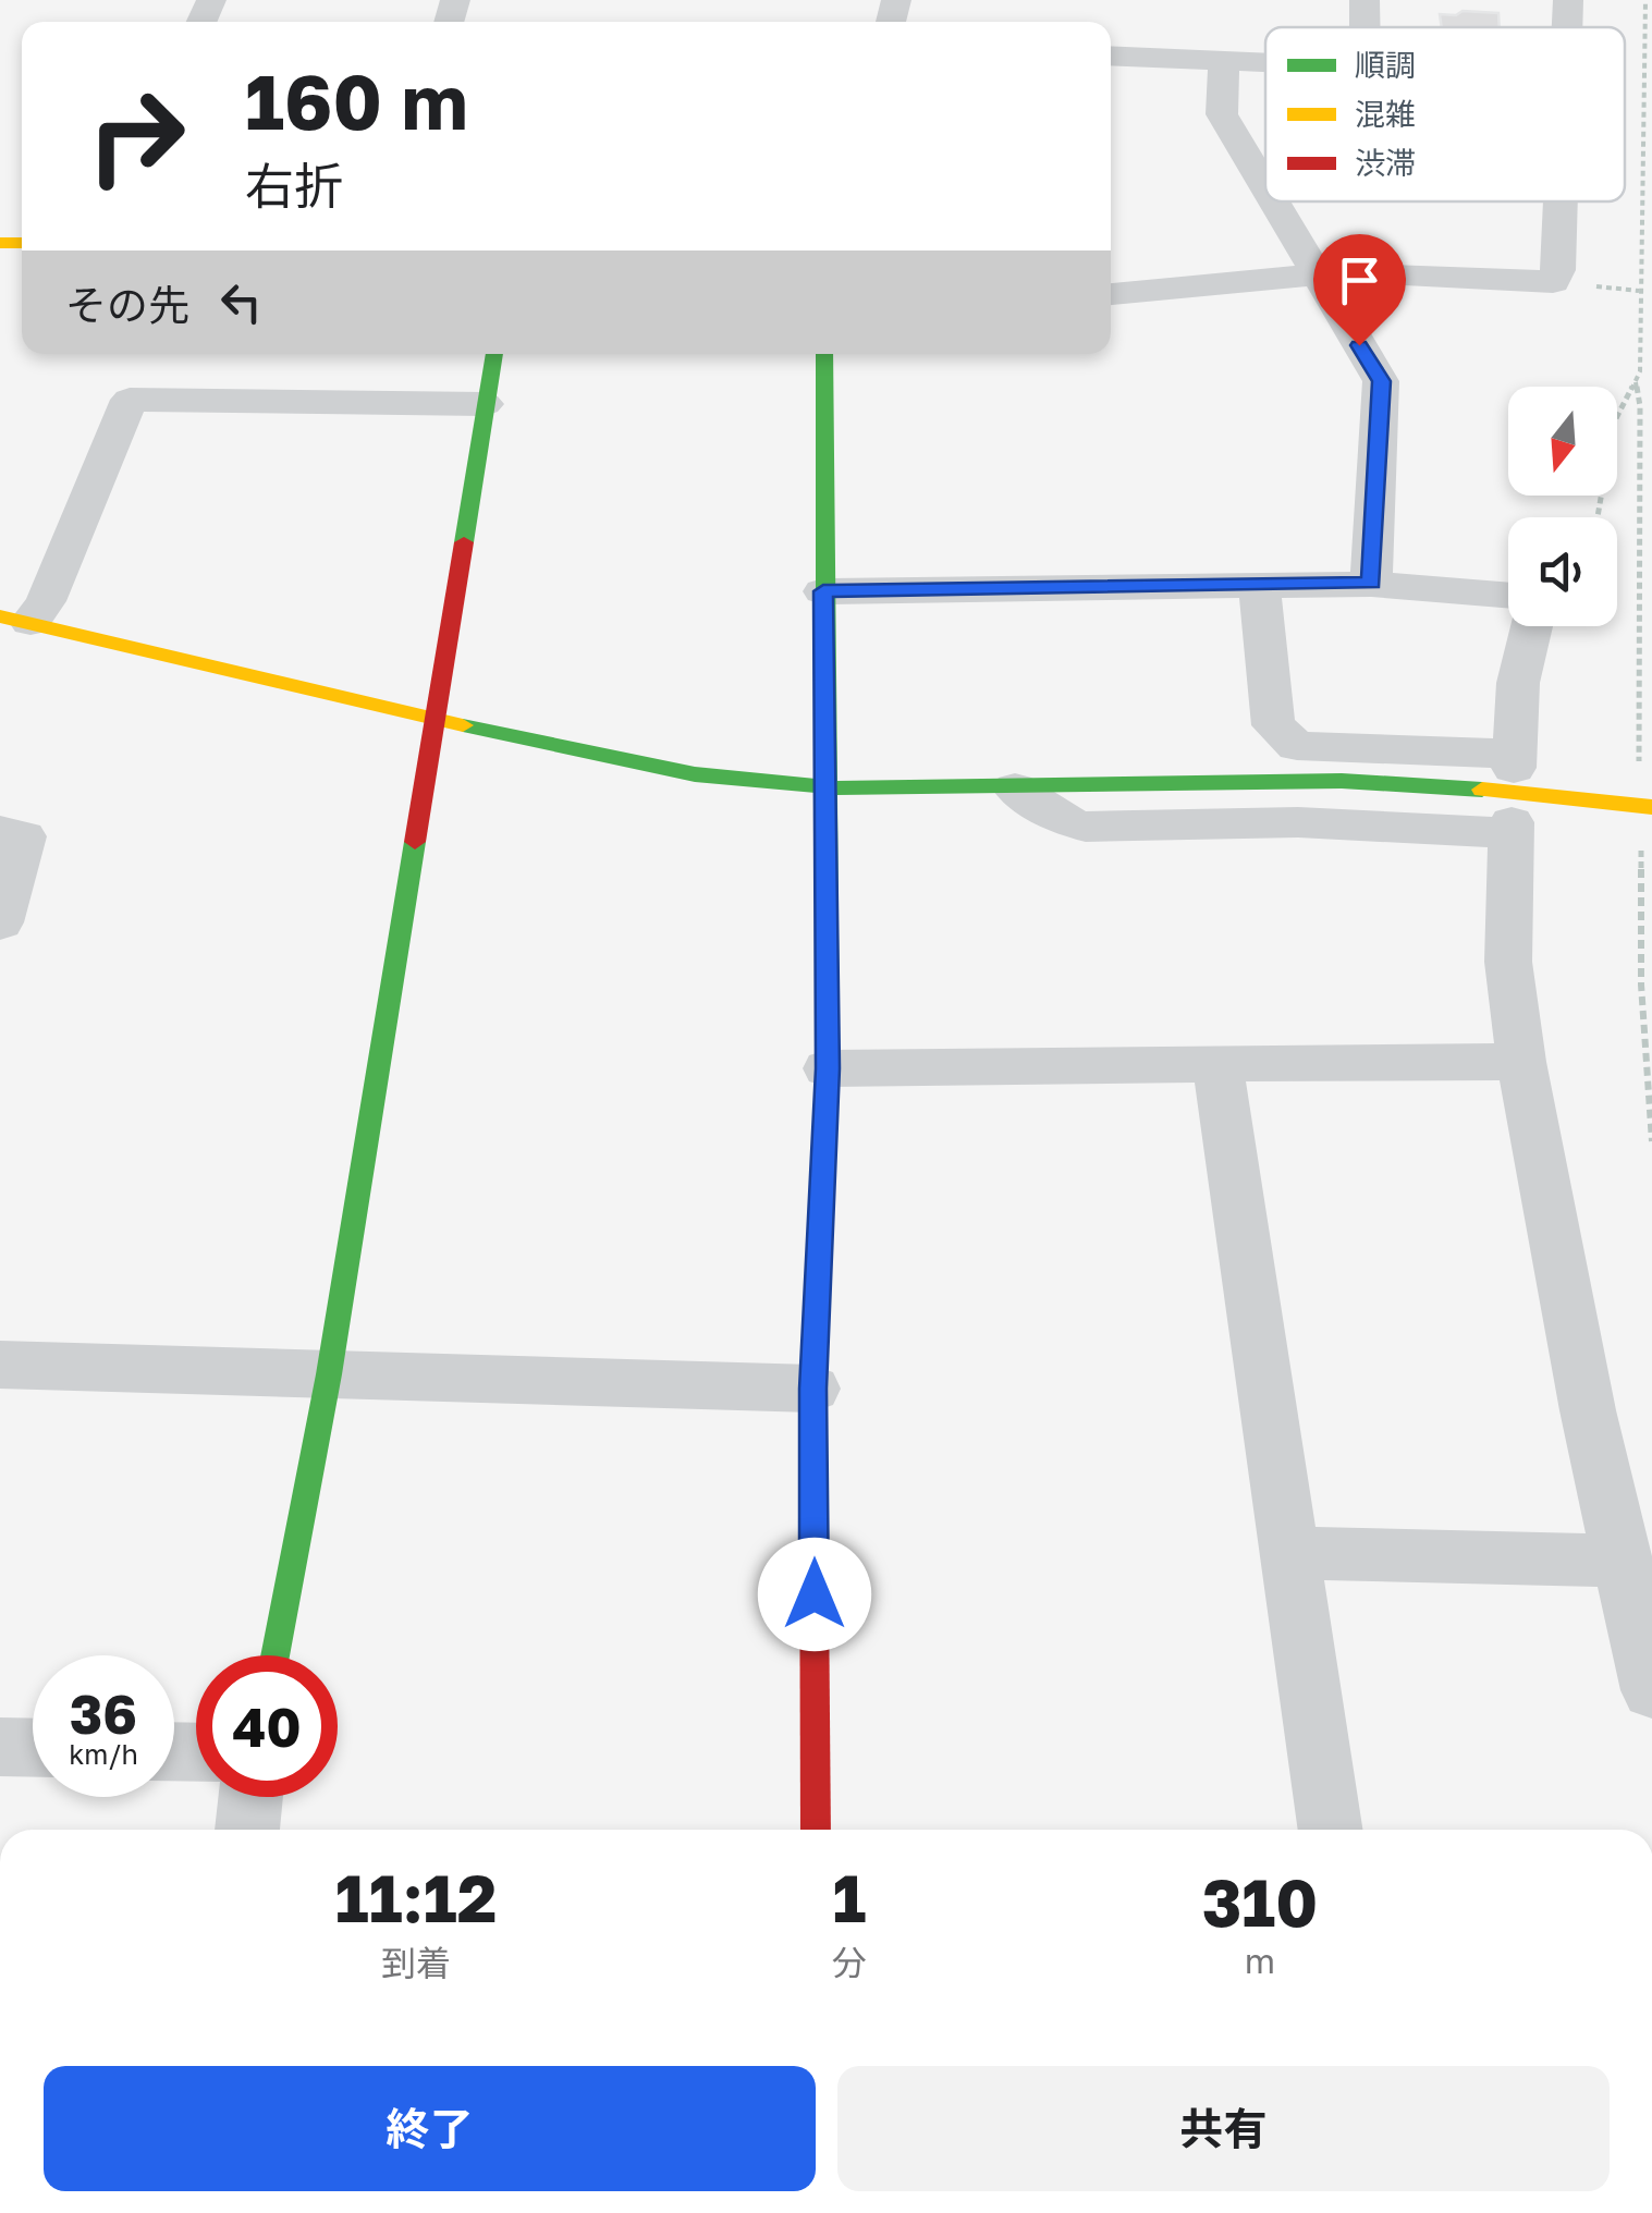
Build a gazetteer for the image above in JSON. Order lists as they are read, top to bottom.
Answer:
{
  "legend": ["順調", "混雑", "渋滞"],
  "north": "bottom",
  "page": {
    "turn": ["160 m", "右折"],
    "then": "その先",
    "speed": "36 km/h",
    "limit": "40",
    "eta": [
      "11:12",
      "到着",
      "1",
      "分",
      "310",
      "m"
    ],
    "buttons": ["終了", "共有"]
  }
}
